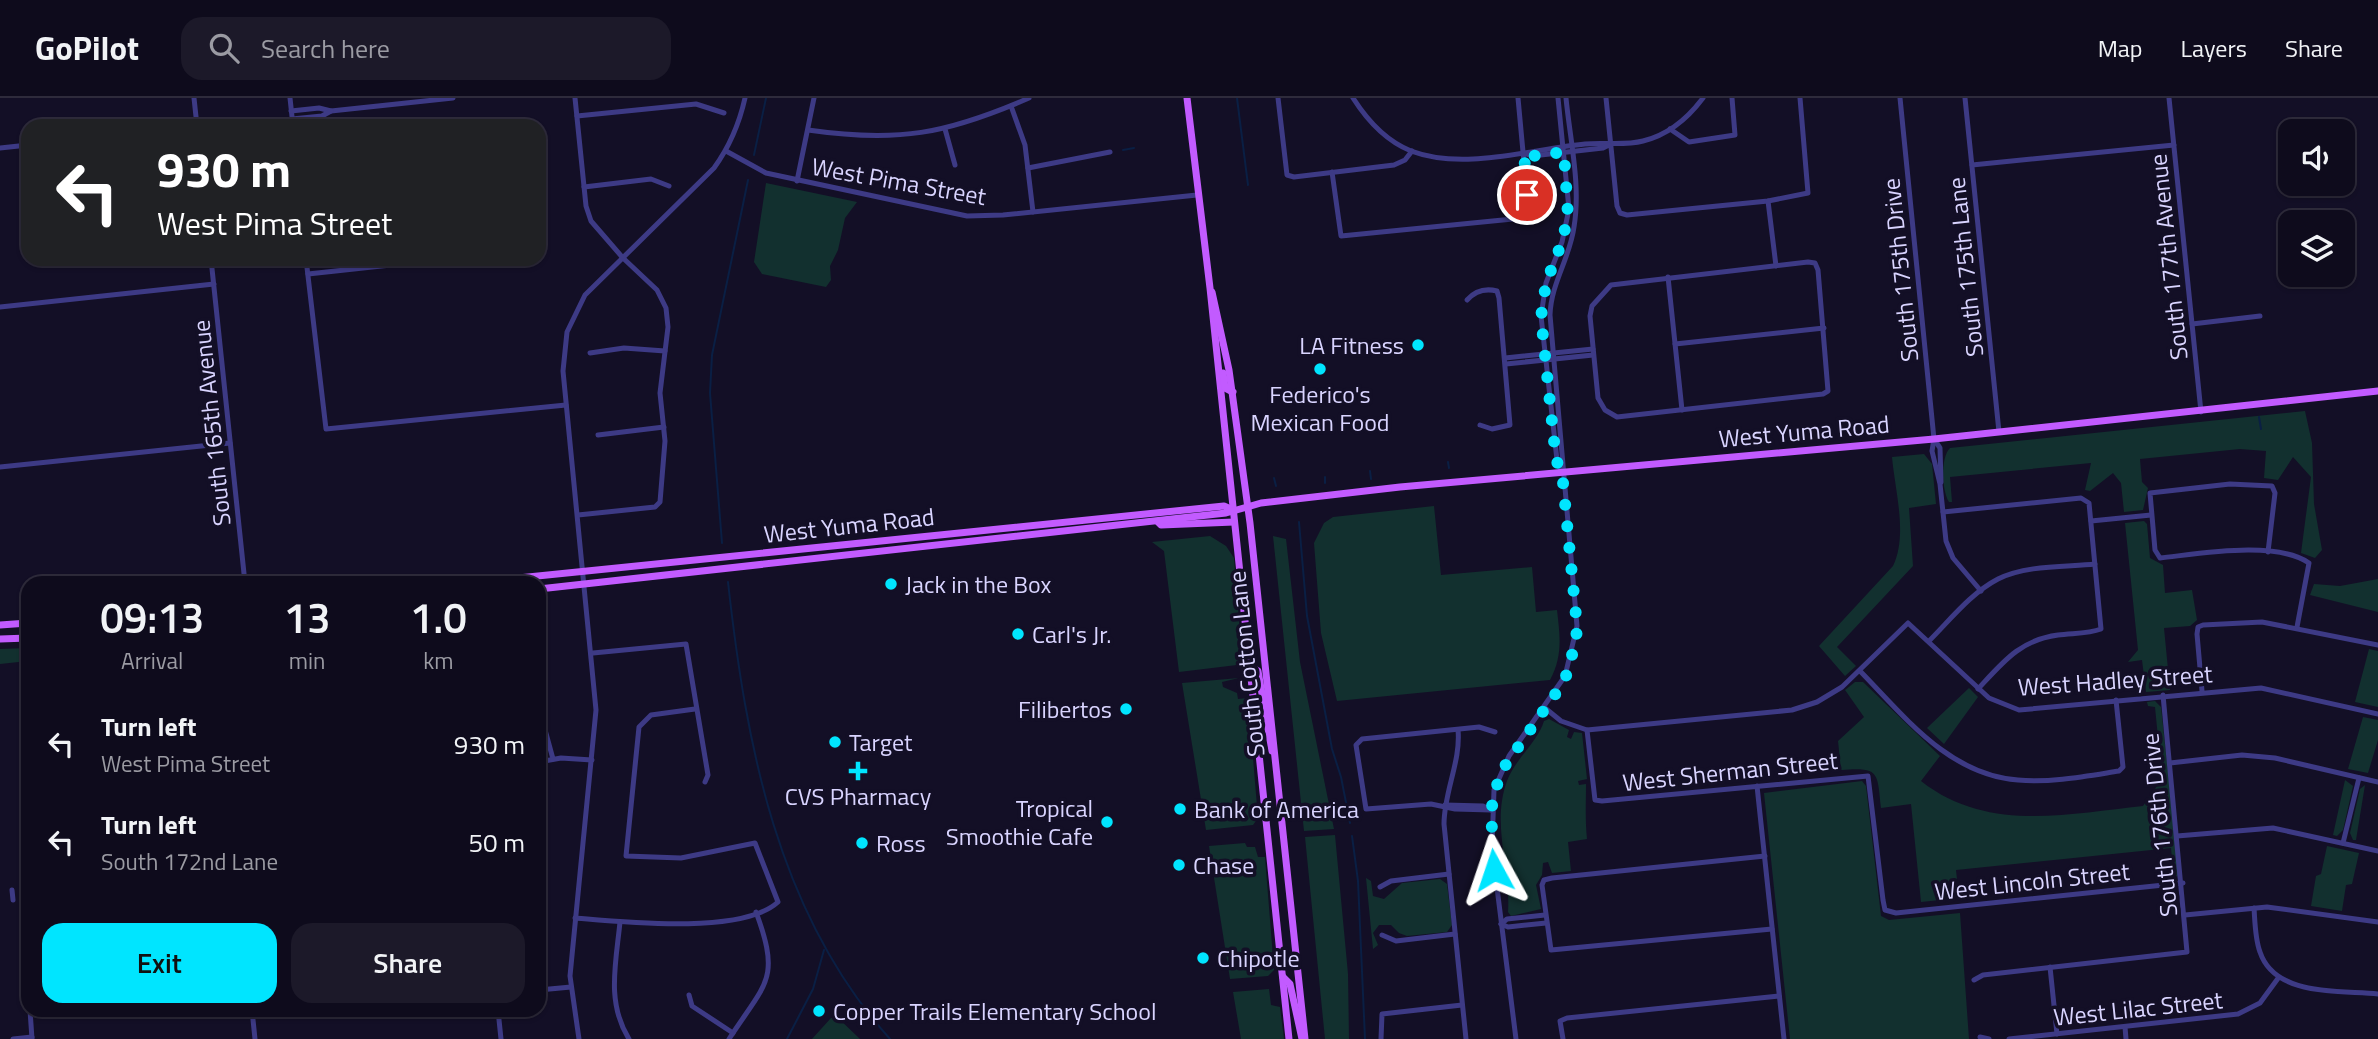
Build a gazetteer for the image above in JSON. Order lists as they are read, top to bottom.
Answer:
{
  "streets": {
    "main road": ["West Yuma Road", "South Cotton Lane"],
    "street": [
      "West Pima Street",
      "South 177th Avenue",
      "South 175th Lane",
      "South 175th Drive",
      "South 165th Avenue",
      "West Hadley Street",
      "West Sherman Street",
      "South 176th Drive",
      "West Lincoln Street",
      "West Lilac Street"
    ]
  },
  "crossings": [
    ["West Pima Street", "South Cotton Lane"],
    ["South 177th Avenue", "West Yuma Road"],
    ["South 175th Lane", "West Yuma Road"],
    ["South 175th Drive", "West Yuma Road"],
    ["West Yuma Road", "South Cotton Lane"],
    ["West Hadley Street", "West Sherman Street"],
    ["West Hadley Street", "South 176th Drive"],
    ["West Sherman Street", "West Lincoln Street"],
    ["South 176th Drive", "West Lincoln Street"]
  ],
  "places": {
    "other": [
      "LA Fitness",
      "Federico's Mexican Food",
      "Jack in the Box",
      "Carl's Jr.",
      "Filibertos",
      "Target",
      "Bank of America",
      "Tropical Smoothie Cafe",
      "Ross",
      "Chase",
      "Chipotle",
      "Copper Trails Elementary School"
    ],
    "health": ["CVS Pharmacy"]
  },
  "page": {
    "header": "GoPilot",
    "search": "Search here",
    "nav": ["Map", "Layers", "Share"],
    "turn": ["930 m", "West Pima Street"],
    "eta": [
      "09:13",
      "Arrival",
      "13",
      "min",
      "1.0",
      "km"
    ],
    "list": [
      {
        "name": "Turn left",
        "note": "West Pima Street",
        "value": "930 m"
      },
      {
        "name": "Turn left",
        "note": "South 172nd Lane",
        "value": "50 m"
      }
    ],
    "buttons": ["Exit", "Share"]
  }
}
